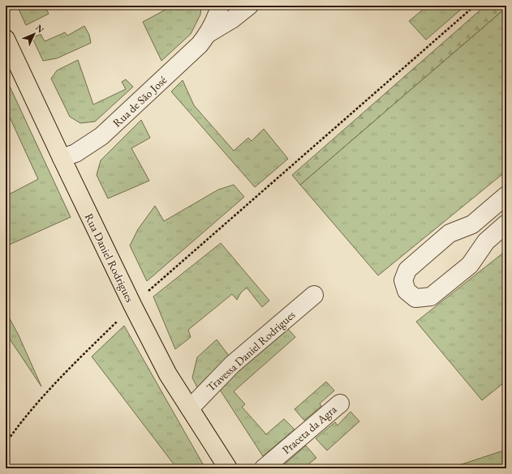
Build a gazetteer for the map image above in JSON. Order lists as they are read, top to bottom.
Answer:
{
  "streets": {
    "main road": ["Rua Daniel Rodrigues"],
    "street": ["Rua de São José", "Travessa Daniel Rodrigues", "Praceta da Agra"]
  },
  "crossings": [
    ["Rua de São José", "Rua Daniel Rodrigues"],
    ["Rua Daniel Rodrigues", "Travessa Daniel Rodrigues"]
  ],
  "north": "top right"
}
